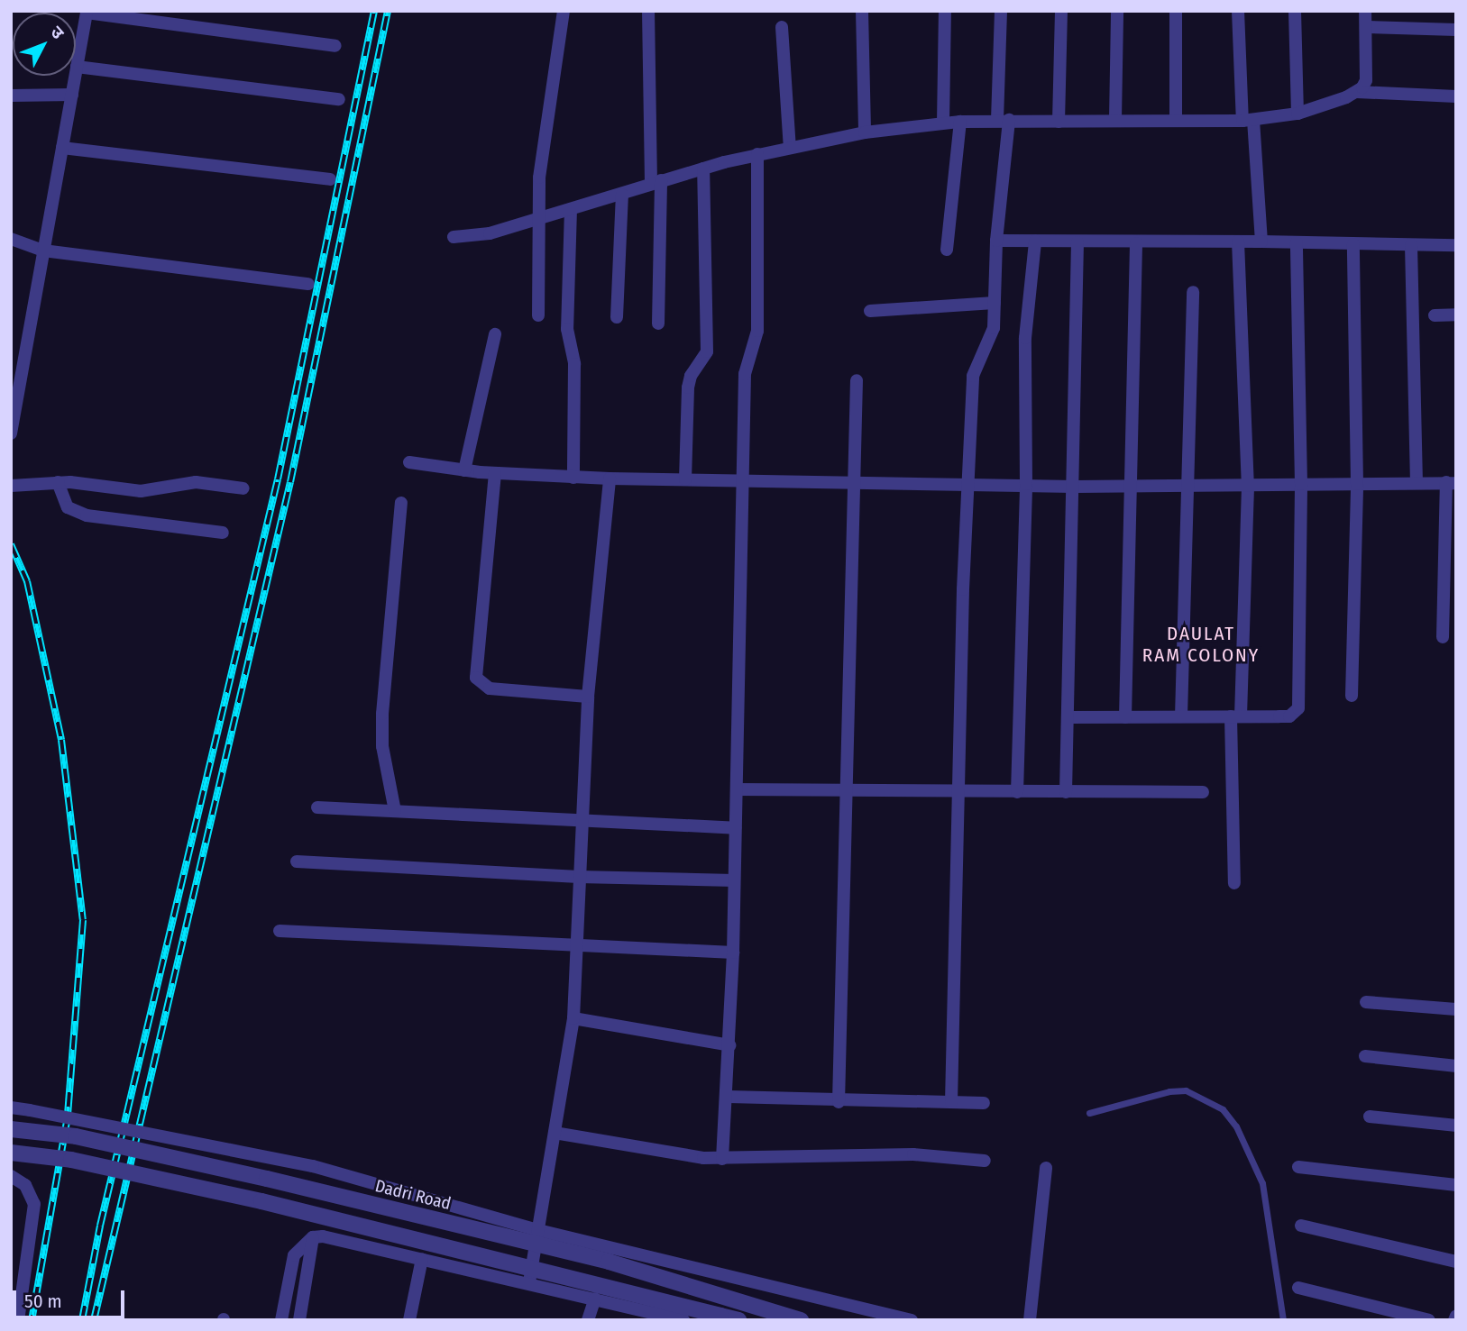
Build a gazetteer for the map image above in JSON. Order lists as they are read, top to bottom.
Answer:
{
  "streets": {
    "street": ["Dadri Road"]
  },
  "districts": ["DAULAT RAM COLONY"],
  "scale_bar": "50 m",
  "north": "top right"
}
